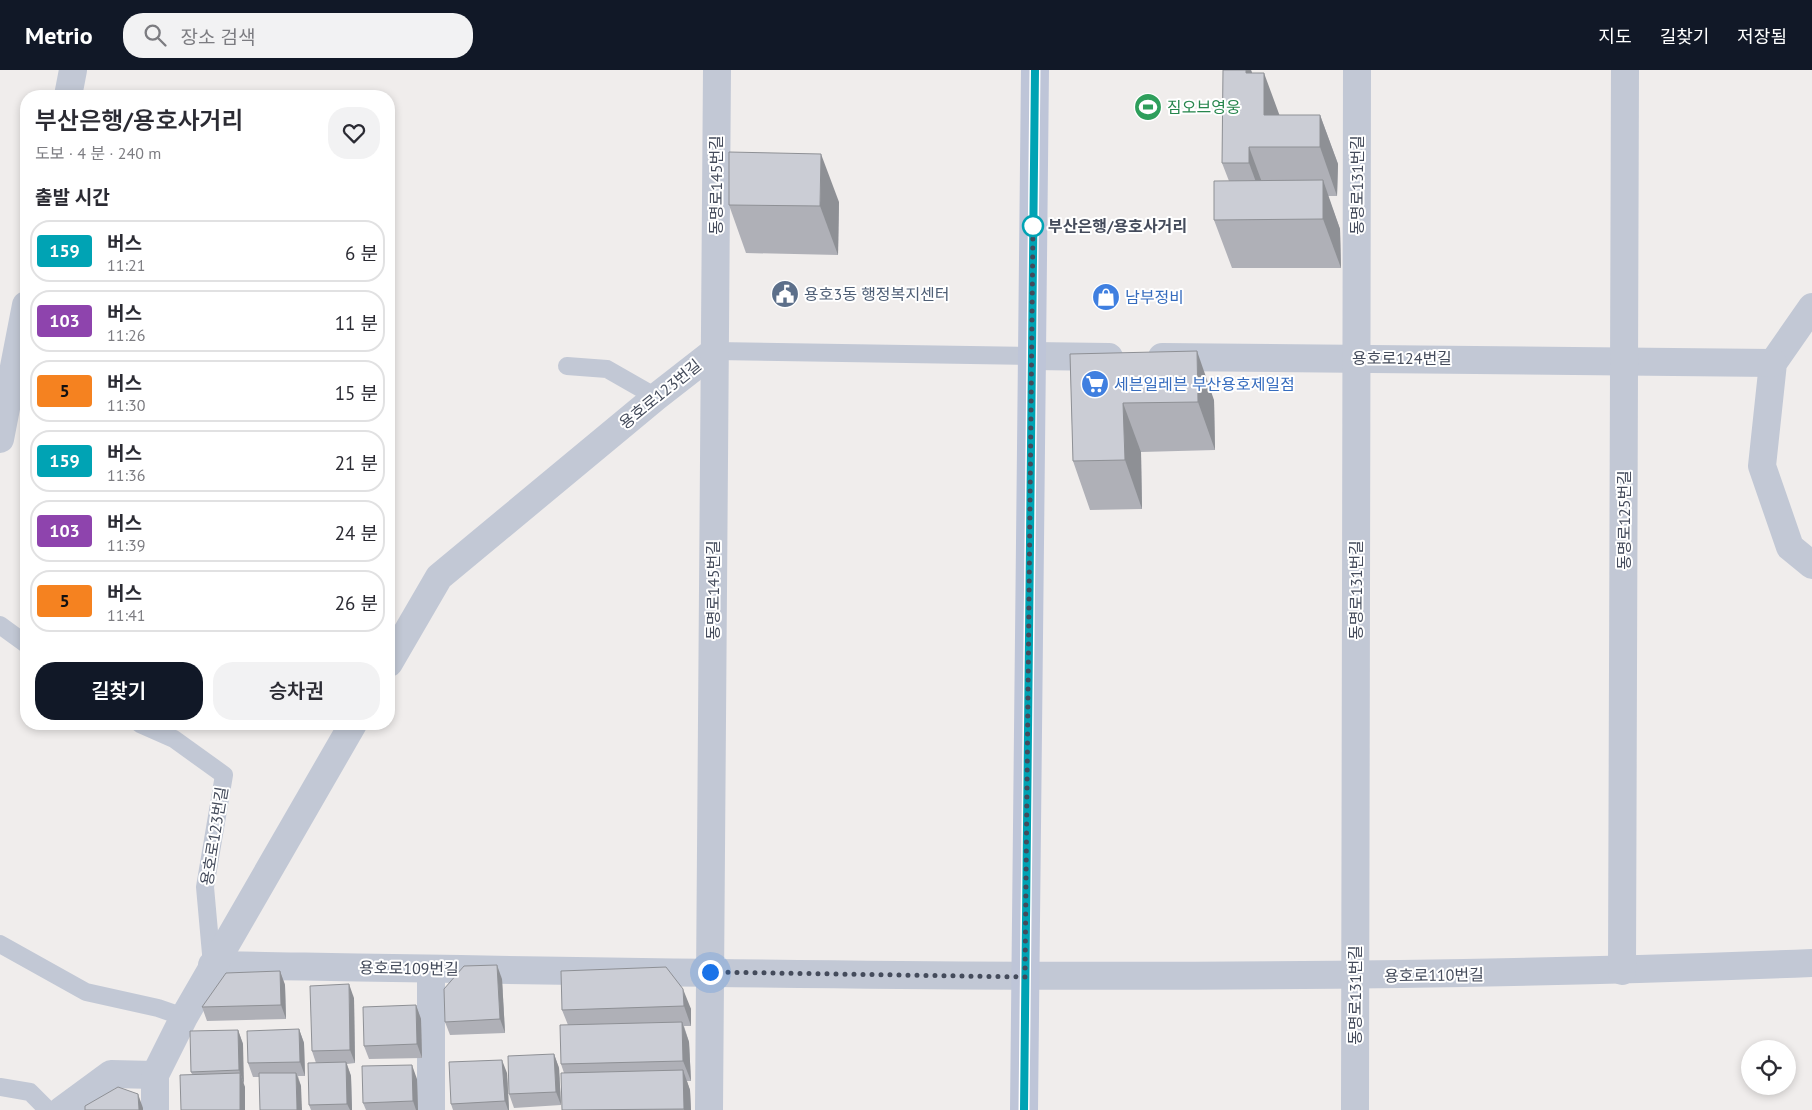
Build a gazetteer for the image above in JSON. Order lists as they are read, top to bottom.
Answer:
{
  "streets": {
    "street": [
      "동명로145번길",
      "동명로131번길",
      "용호로124번길",
      "용호로123번길",
      "동명로125번길",
      "용호로109번길",
      "용호로110번길"
    ]
  },
  "crossings": [
    ["동명로145번길", "용호로123번길"],
    ["동명로145번길", "용호로109번길"],
    ["동명로131번길", "용호로124번길"],
    ["동명로131번길", "용호로110번길"],
    ["용호로124번길", "용호로123번길"],
    ["용호로124번길", "동명로125번길"],
    ["용호로123번길", "용호로109번길"],
    ["동명로125번길", "용호로110번길"],
    ["용호로109번길", "용호로110번길"]
  ],
  "places": {
    "sports": ["짐오브영웅"],
    "other": ["부산은행/용호사거리"],
    "public building": ["용호3동 행정복지센터"],
    "shop": ["남부정비"],
    "supermarket": ["세븐일레븐 부산용호제일점"]
  },
  "lines": ["bus line 159"],
  "page": {
    "header": "Metrio",
    "search": "장소 검색",
    "nav": ["지도", "길찾기", "저장됨"],
    "heading": [
      ["부산은행/용호사거리", "도보 · 4 분 · 240 m"],
      "출발 시간"
    ],
    "list": [
      {
        "mark": "159",
        "name": "버스",
        "note": "11:21",
        "value": "6 분"
      },
      {
        "mark": "103",
        "name": "버스",
        "note": "11:26",
        "value": "11 분"
      },
      {
        "mark": "5",
        "name": "버스",
        "note": "11:30",
        "value": "15 분"
      },
      {
        "mark": "159",
        "name": "버스",
        "note": "11:36",
        "value": "21 분"
      },
      {
        "mark": "103",
        "name": "버스",
        "note": "11:39",
        "value": "24 분"
      },
      {
        "mark": "5",
        "name": "버스",
        "note": "11:41",
        "value": "26 분"
      }
    ],
    "buttons": ["길찾기", "승차권"]
  }
}
